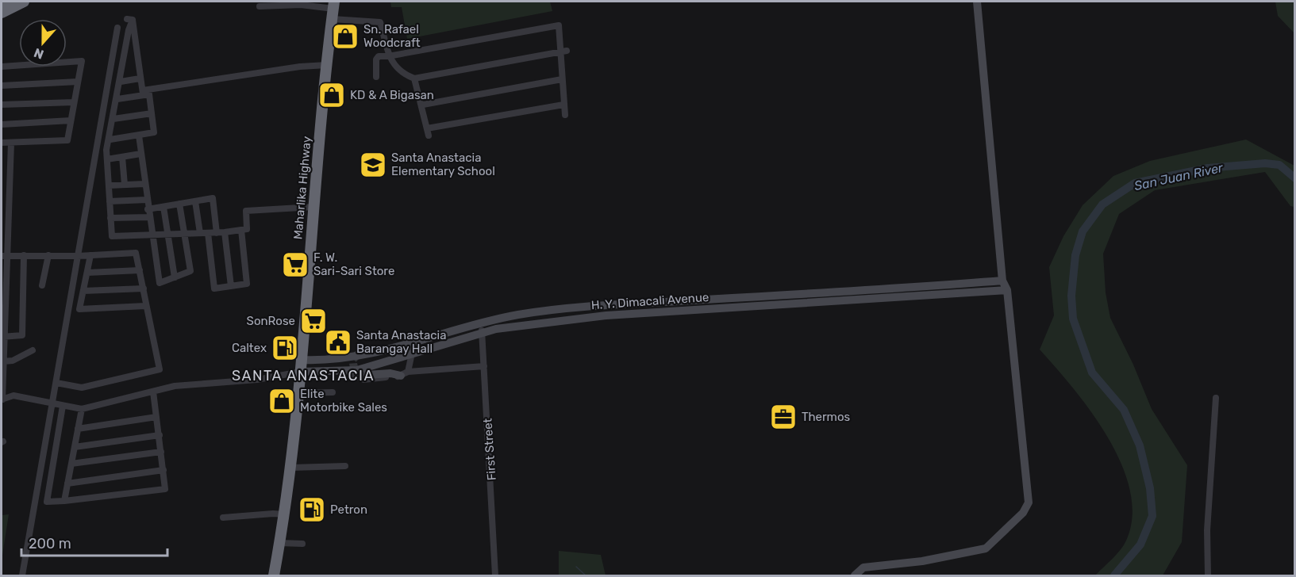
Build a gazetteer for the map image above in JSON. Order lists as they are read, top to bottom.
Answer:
{
  "streets": {
    "highway": ["Maharlika Highway"],
    "street": ["H. Y. Dimacali Avenue", "First Street"]
  },
  "crossings": [
    ["Maharlika Highway", "H. Y. Dimacali Avenue"],
    ["H. Y. Dimacali Avenue", "First Street"]
  ],
  "districts": ["SANTA ANASTACIA"],
  "water": ["San Juan River"],
  "places": {
    "shop": ["Sn. Rafael Woodcraft", "KD & A Bigasan", "Elite Motorbike Sales"],
    "school or university": ["Santa Anastacia Elementary School"],
    "supermarket": ["F. W. Sari-Sari Store", "SonRose"],
    "public building": ["Santa Anastacia Barangay Hall"],
    "fuel station": ["Caltex", "Petron"],
    "office": ["Thermos"]
  },
  "scale_bar": "200 m",
  "north": "bottom"
}
